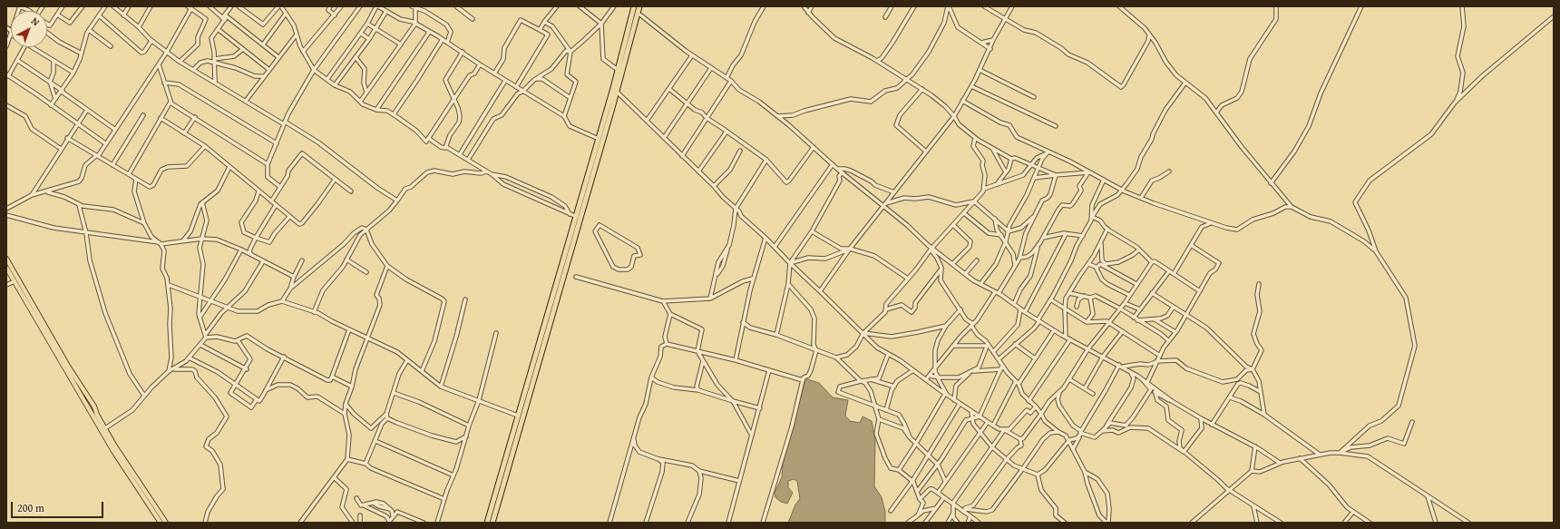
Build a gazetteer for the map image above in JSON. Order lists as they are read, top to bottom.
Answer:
{
  "scale_bar": "200 m",
  "north": "top right"
}
